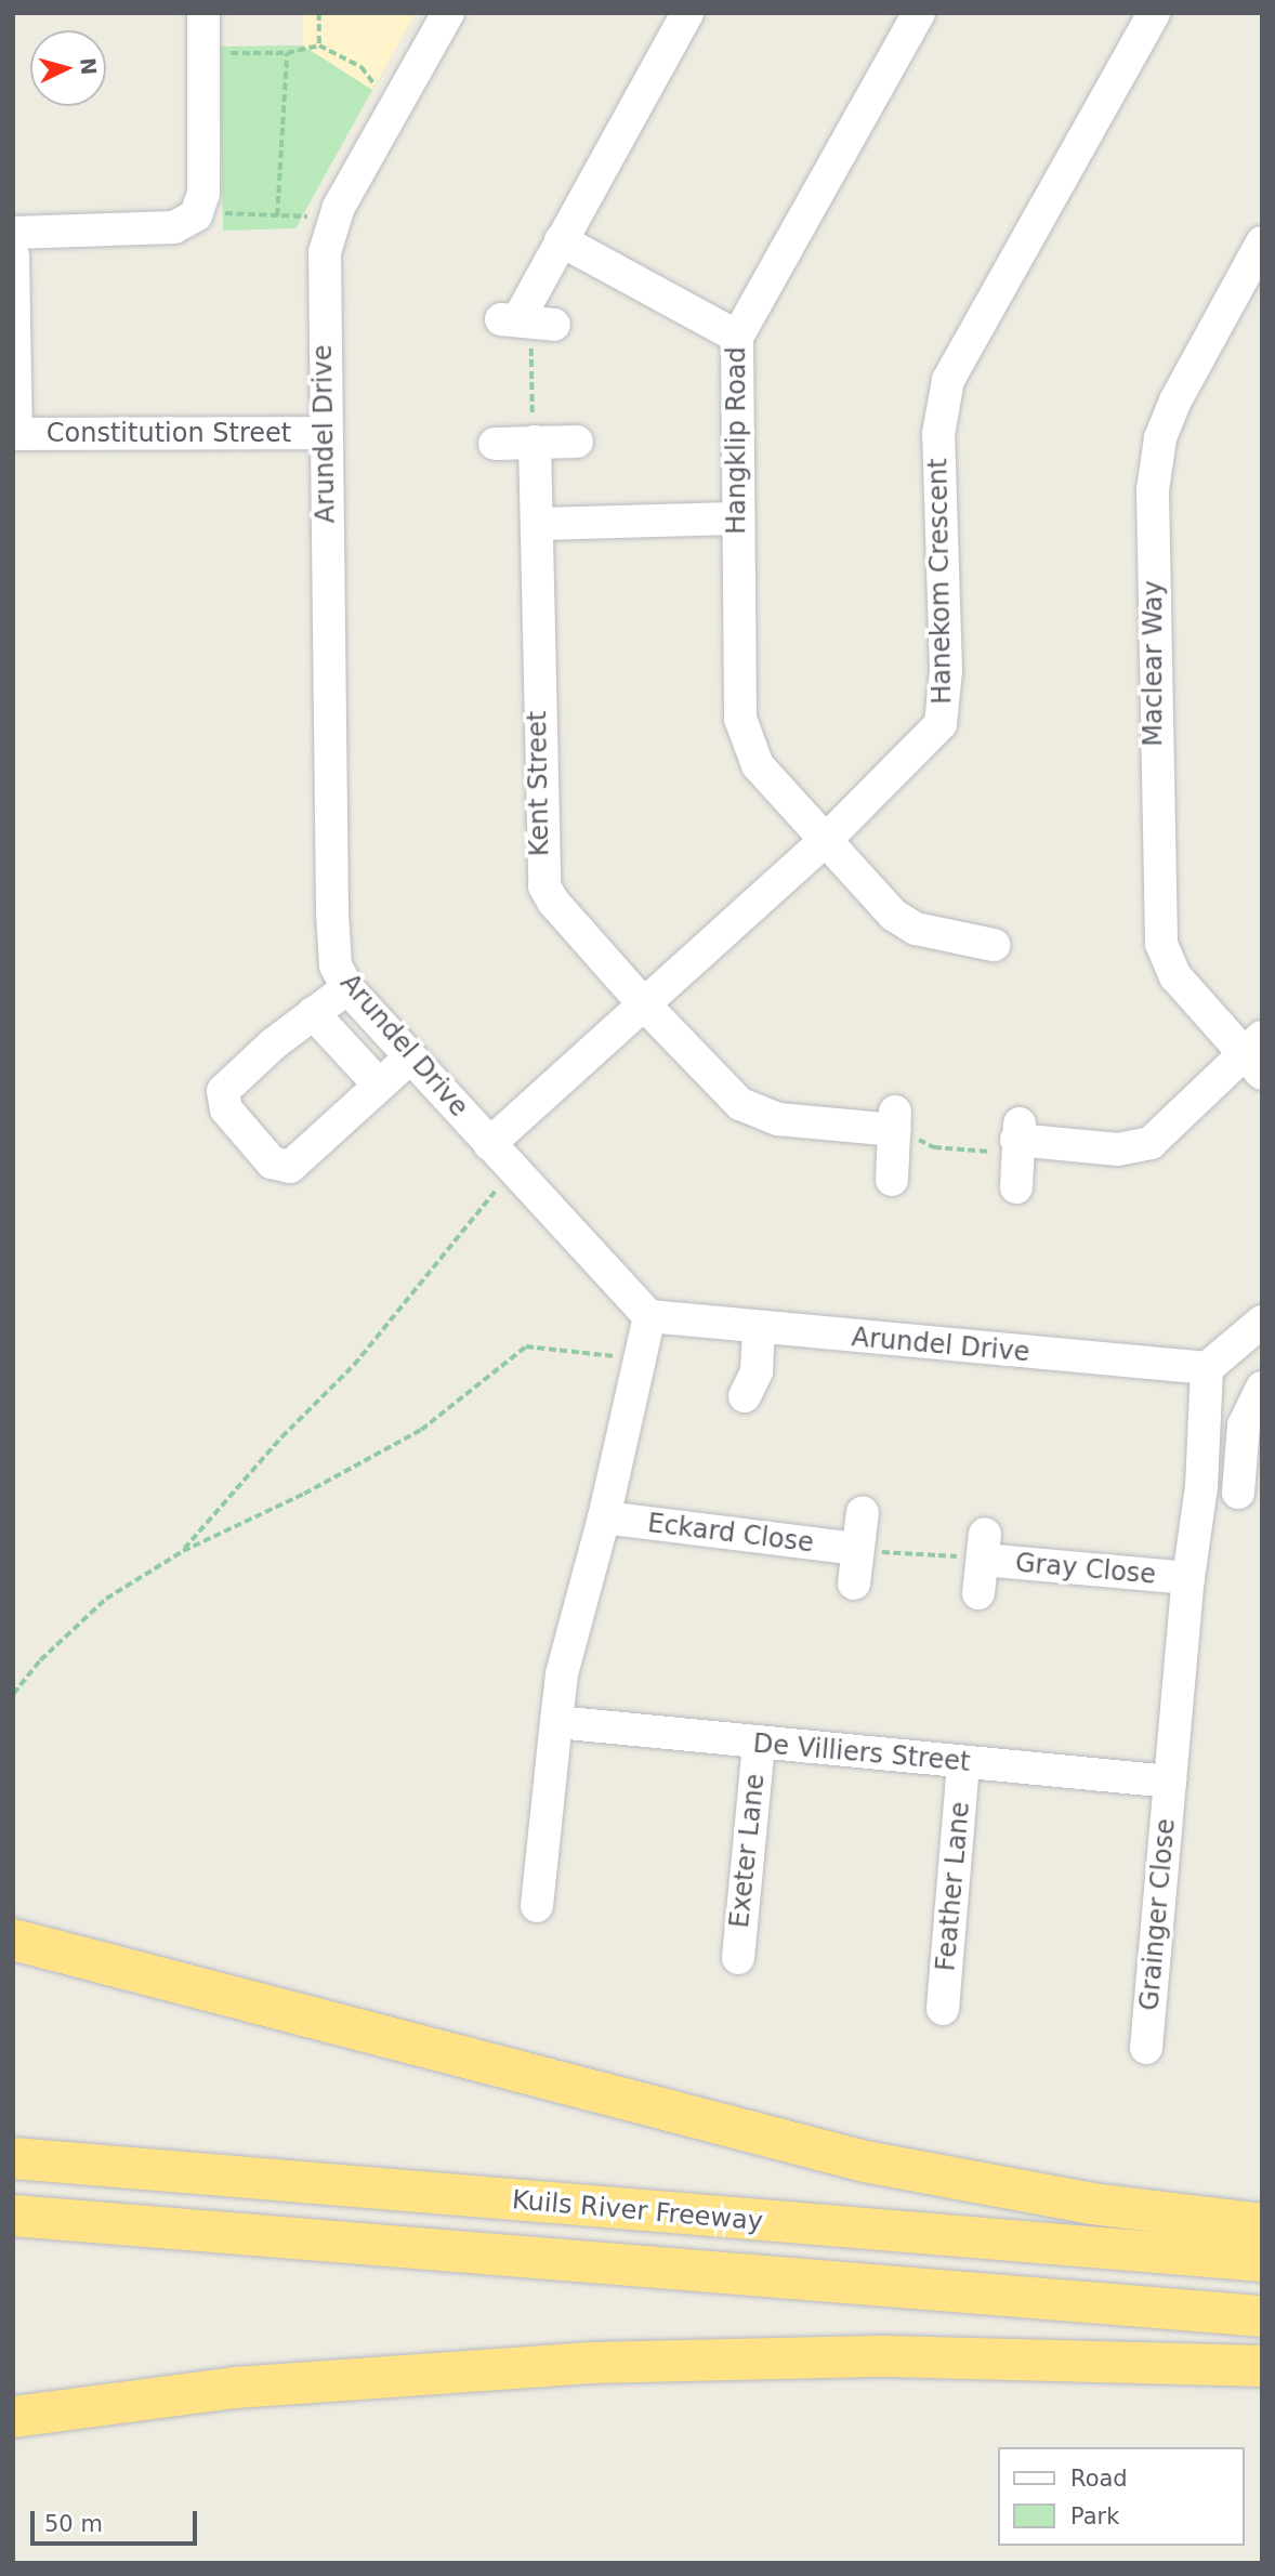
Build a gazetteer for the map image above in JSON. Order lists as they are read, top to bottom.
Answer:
{
  "streets": {
    "highway": ["Kuils River Freeway"],
    "street": [
      "Constitution Street",
      "Arundel Drive",
      "Hangklip Road",
      "Hanekom Crescent",
      "Maclear Way",
      "Kent Street",
      "Eckard Close",
      "Gray Close",
      "De Villiers Street",
      "Exeter Lane",
      "Feather Lane",
      "Grainger Close"
    ]
  },
  "crossings": [
    ["Constitution Street", "Arundel Drive"],
    ["Arundel Drive", "Hanekom Crescent"],
    ["Hangklip Road", "Hanekom Crescent"],
    ["Hanekom Crescent", "Kent Street"],
    ["De Villiers Street", "Exeter Lane"],
    ["De Villiers Street", "Feather Lane"],
    ["De Villiers Street", "Grainger Close"]
  ],
  "legend": ["Road", "Park"],
  "scale_bar": "50 m",
  "north": "right"
}
